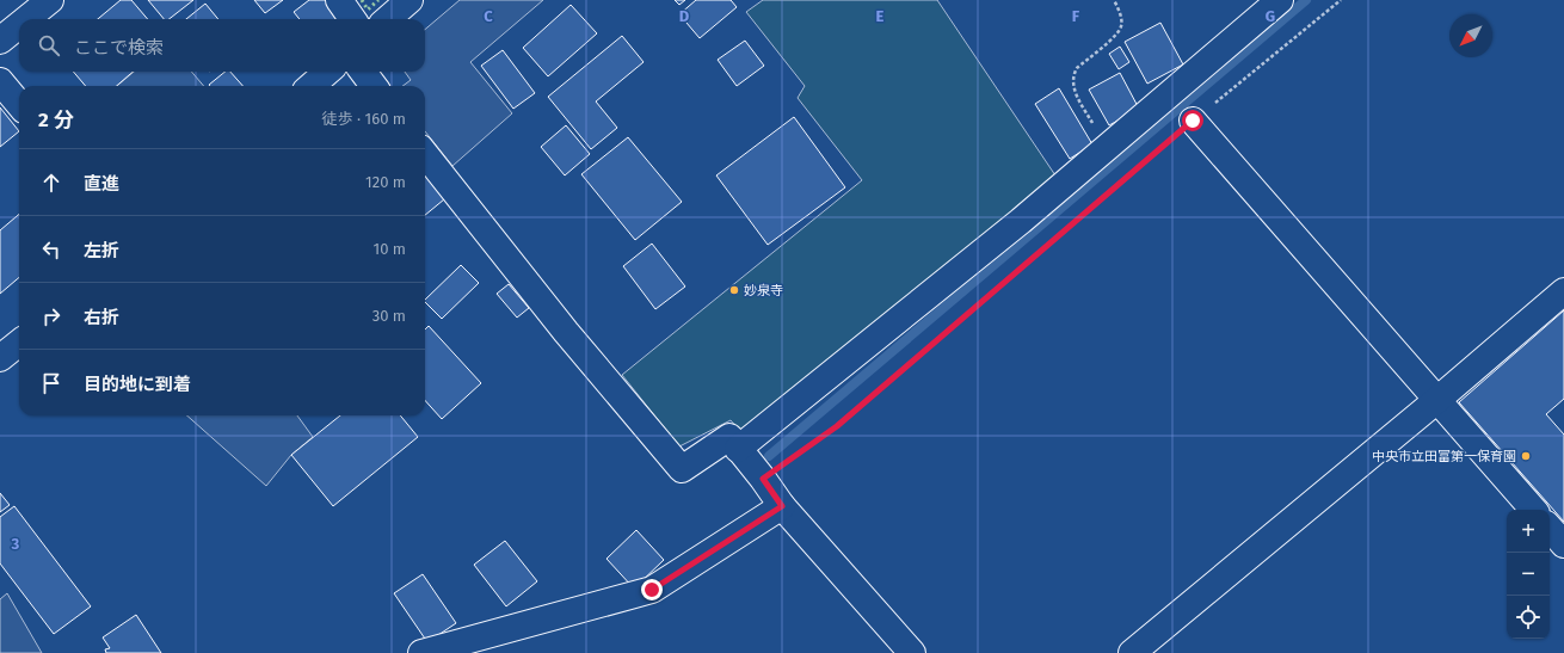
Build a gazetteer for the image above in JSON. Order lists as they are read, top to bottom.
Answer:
{
  "places": ["妙泉寺", "中央市立田富第一保育園"],
  "north": "bottom left",
  "page": {
    "search": "ここで検索",
    "heading": ["2 分", "徒歩 · 160 m"],
    "list": [
      ["直進", "120 m"],
      ["左折", "10 m"],
      ["右折", "30 m"],
      "目的地に到着"
    ],
    "map_buttons": ["+", "−"]
  },
  "grid": {
    "columns": [
      "C",
      "D",
      "E",
      "F",
      "G"
    ],
    "rows": ["3"]
  }
}
